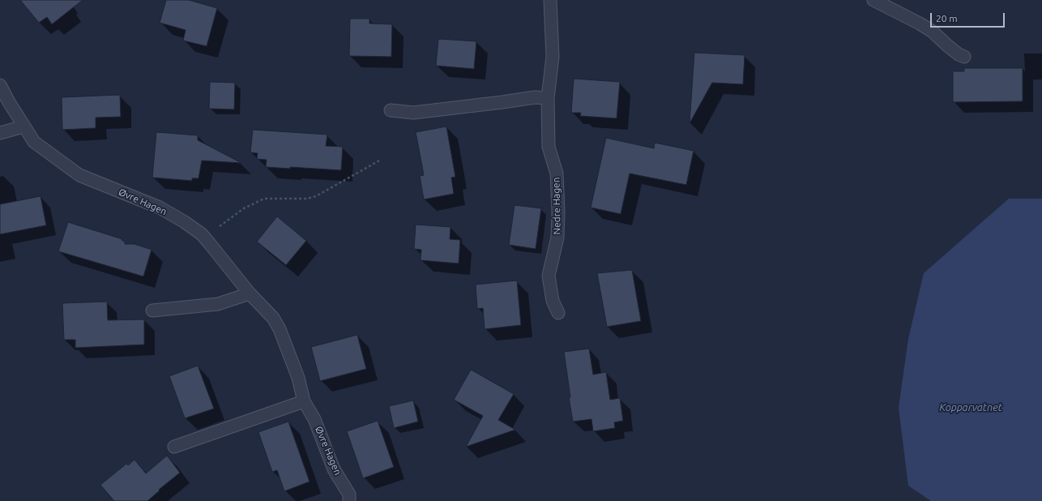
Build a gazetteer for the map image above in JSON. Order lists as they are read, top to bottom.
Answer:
{
  "streets": {
    "lane": ["Øvre Hagen", "Nedre Hagen"]
  },
  "water": ["Kopparvatnet"],
  "scale_bar": "20 m"
}
